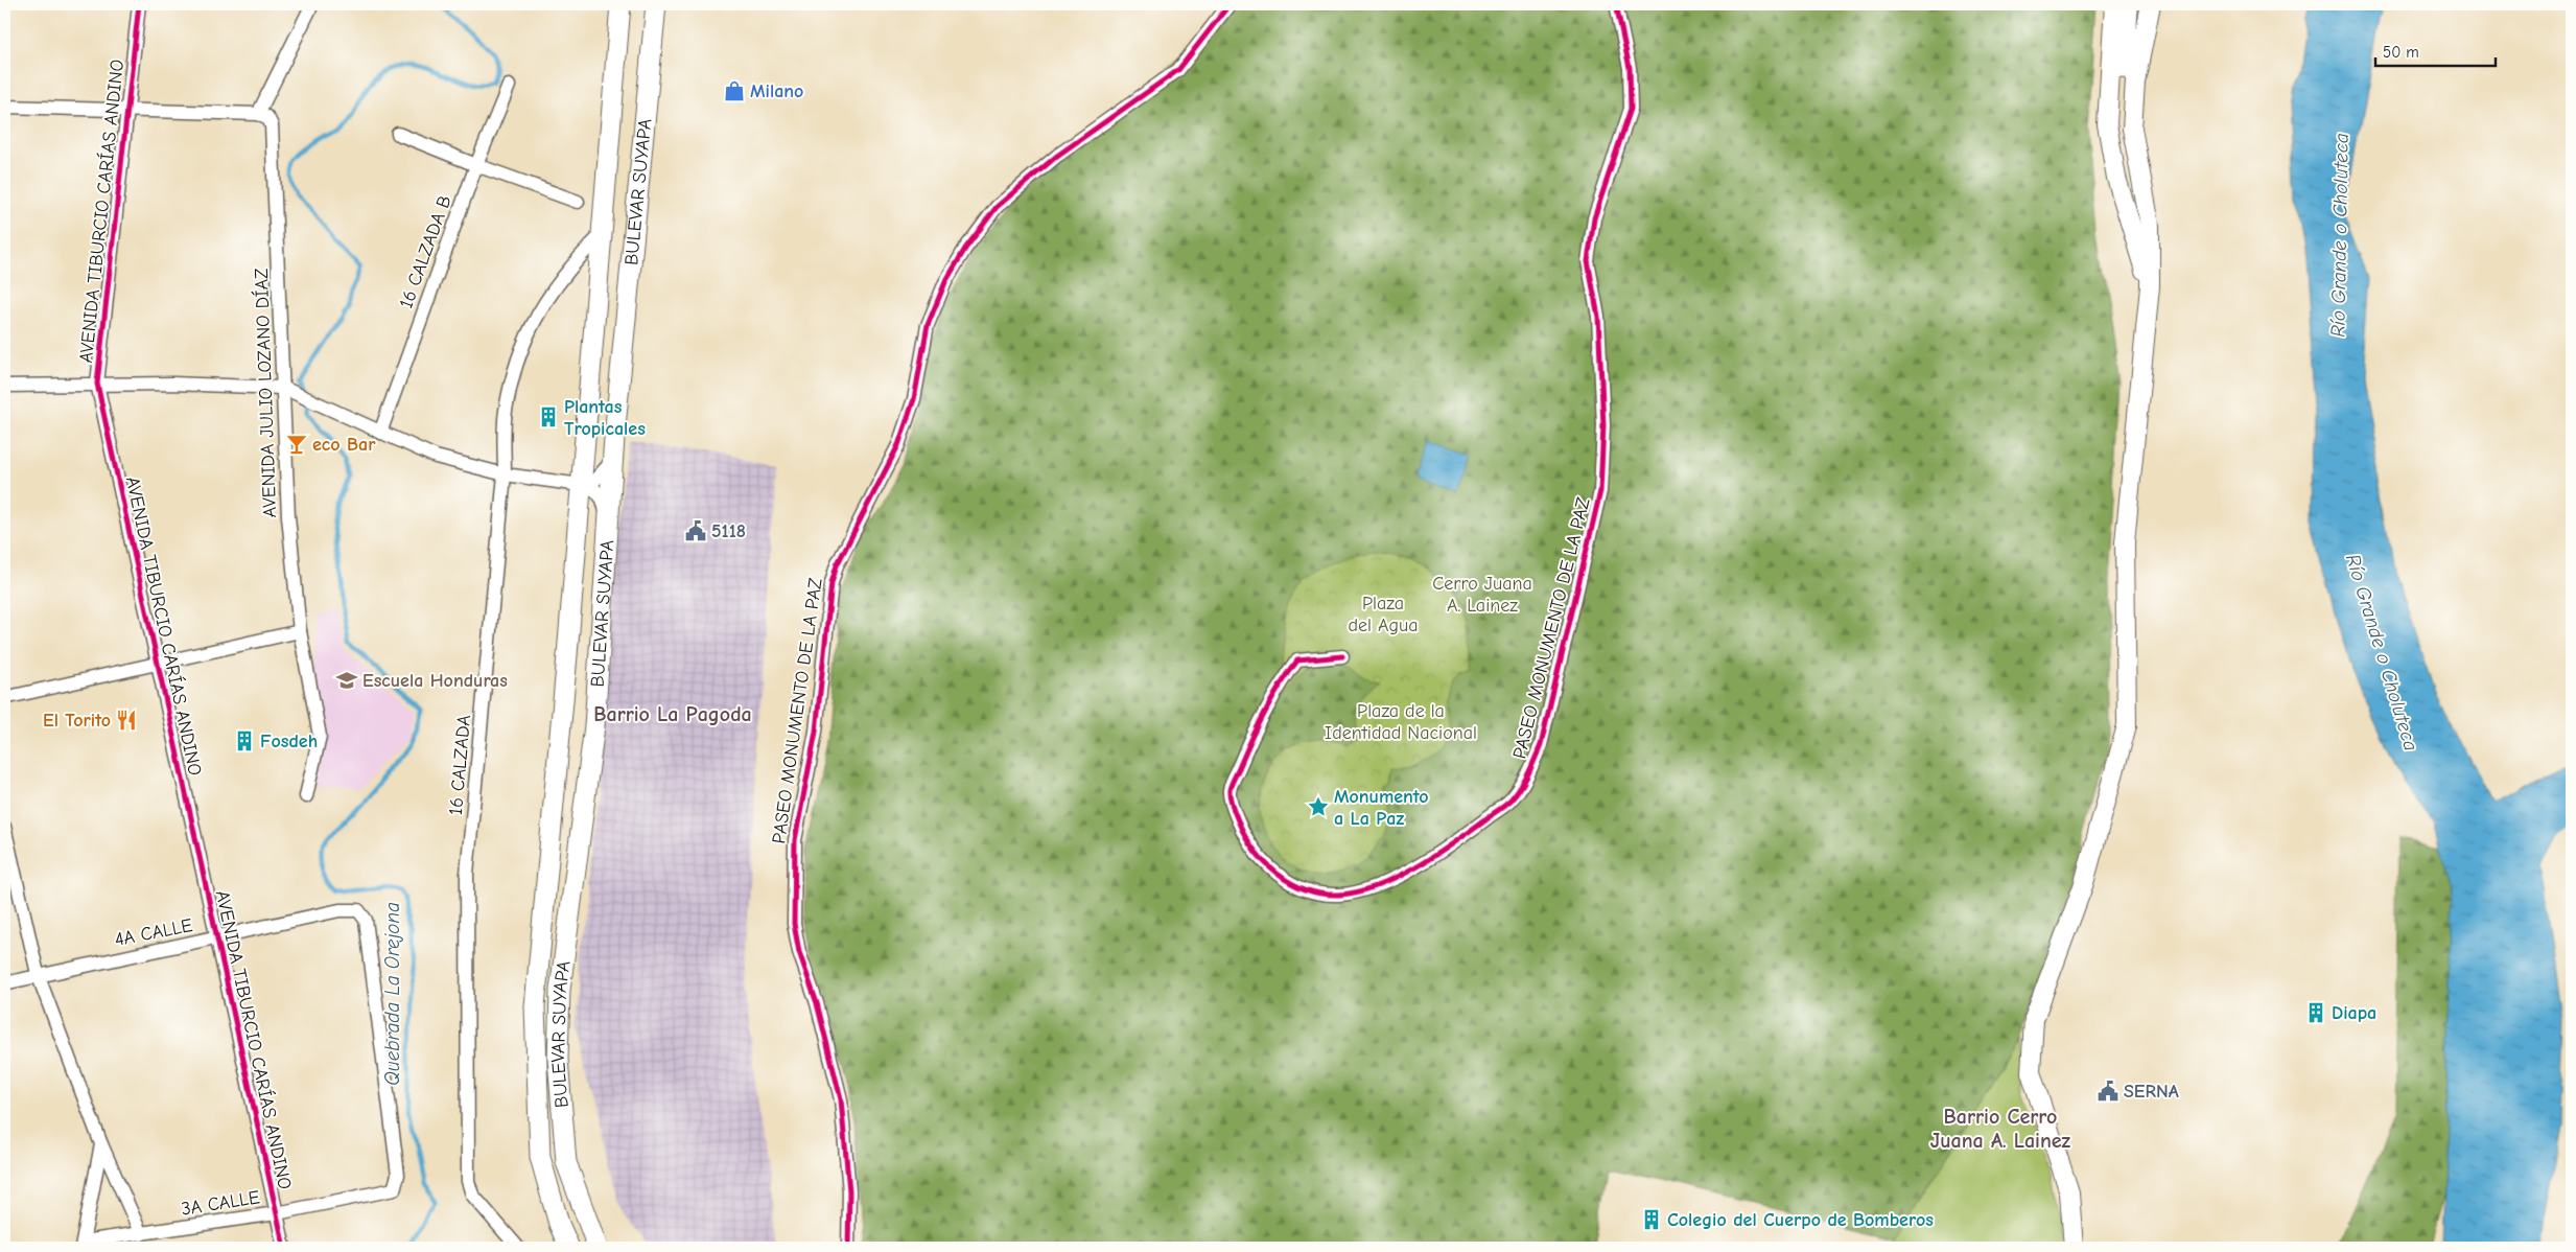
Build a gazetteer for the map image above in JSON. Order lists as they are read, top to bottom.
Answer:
{
  "streets": {
    "main road": ["BULEVAR SUYAPA"],
    "street": [
      "AVENIDA TIBURCIO CARÍAS ANDINO",
      "16 CALZADA B",
      "AVENIDA JULIO LOZANO DÍAZ",
      "PASEO MONUMENTO DE LA PAZ",
      "16 CALZADA",
      "4A CALLE",
      "3A CALLE"
    ]
  },
  "crossings": [
    ["BULEVAR SUYAPA", "16 CALZADA"],
    ["AVENIDA TIBURCIO CARÍAS ANDINO", "4A CALLE"],
    ["AVENIDA TIBURCIO CARÍAS ANDINO", "3A CALLE"],
    ["4A CALLE", "3A CALLE"]
  ],
  "districts": ["Barrio La Pagoda", "Barrio Cerro Juana A. Lainez"],
  "water": ["Río Grande o Choluteca", "Quebrada La Orejona"],
  "parks": ["Cerro Juana A. Lainez", "Plaza del Agua", "Plaza de la Identidad Nacional"],
  "places": {
    "shop": ["Milano"],
    "building": [
      "Plantas Tropicales",
      "Fosdeh",
      "Diapa",
      "Colegio del Cuerpo de Bomberos"
    ],
    "bar": ["eco Bar"],
    "public building": ["5118", "SERNA"],
    "school or university": ["Escuela Honduras"],
    "restaurant": ["El Torito"],
    "place": ["Monumento a La Paz"]
  },
  "scale_bar": "50 m"
}
